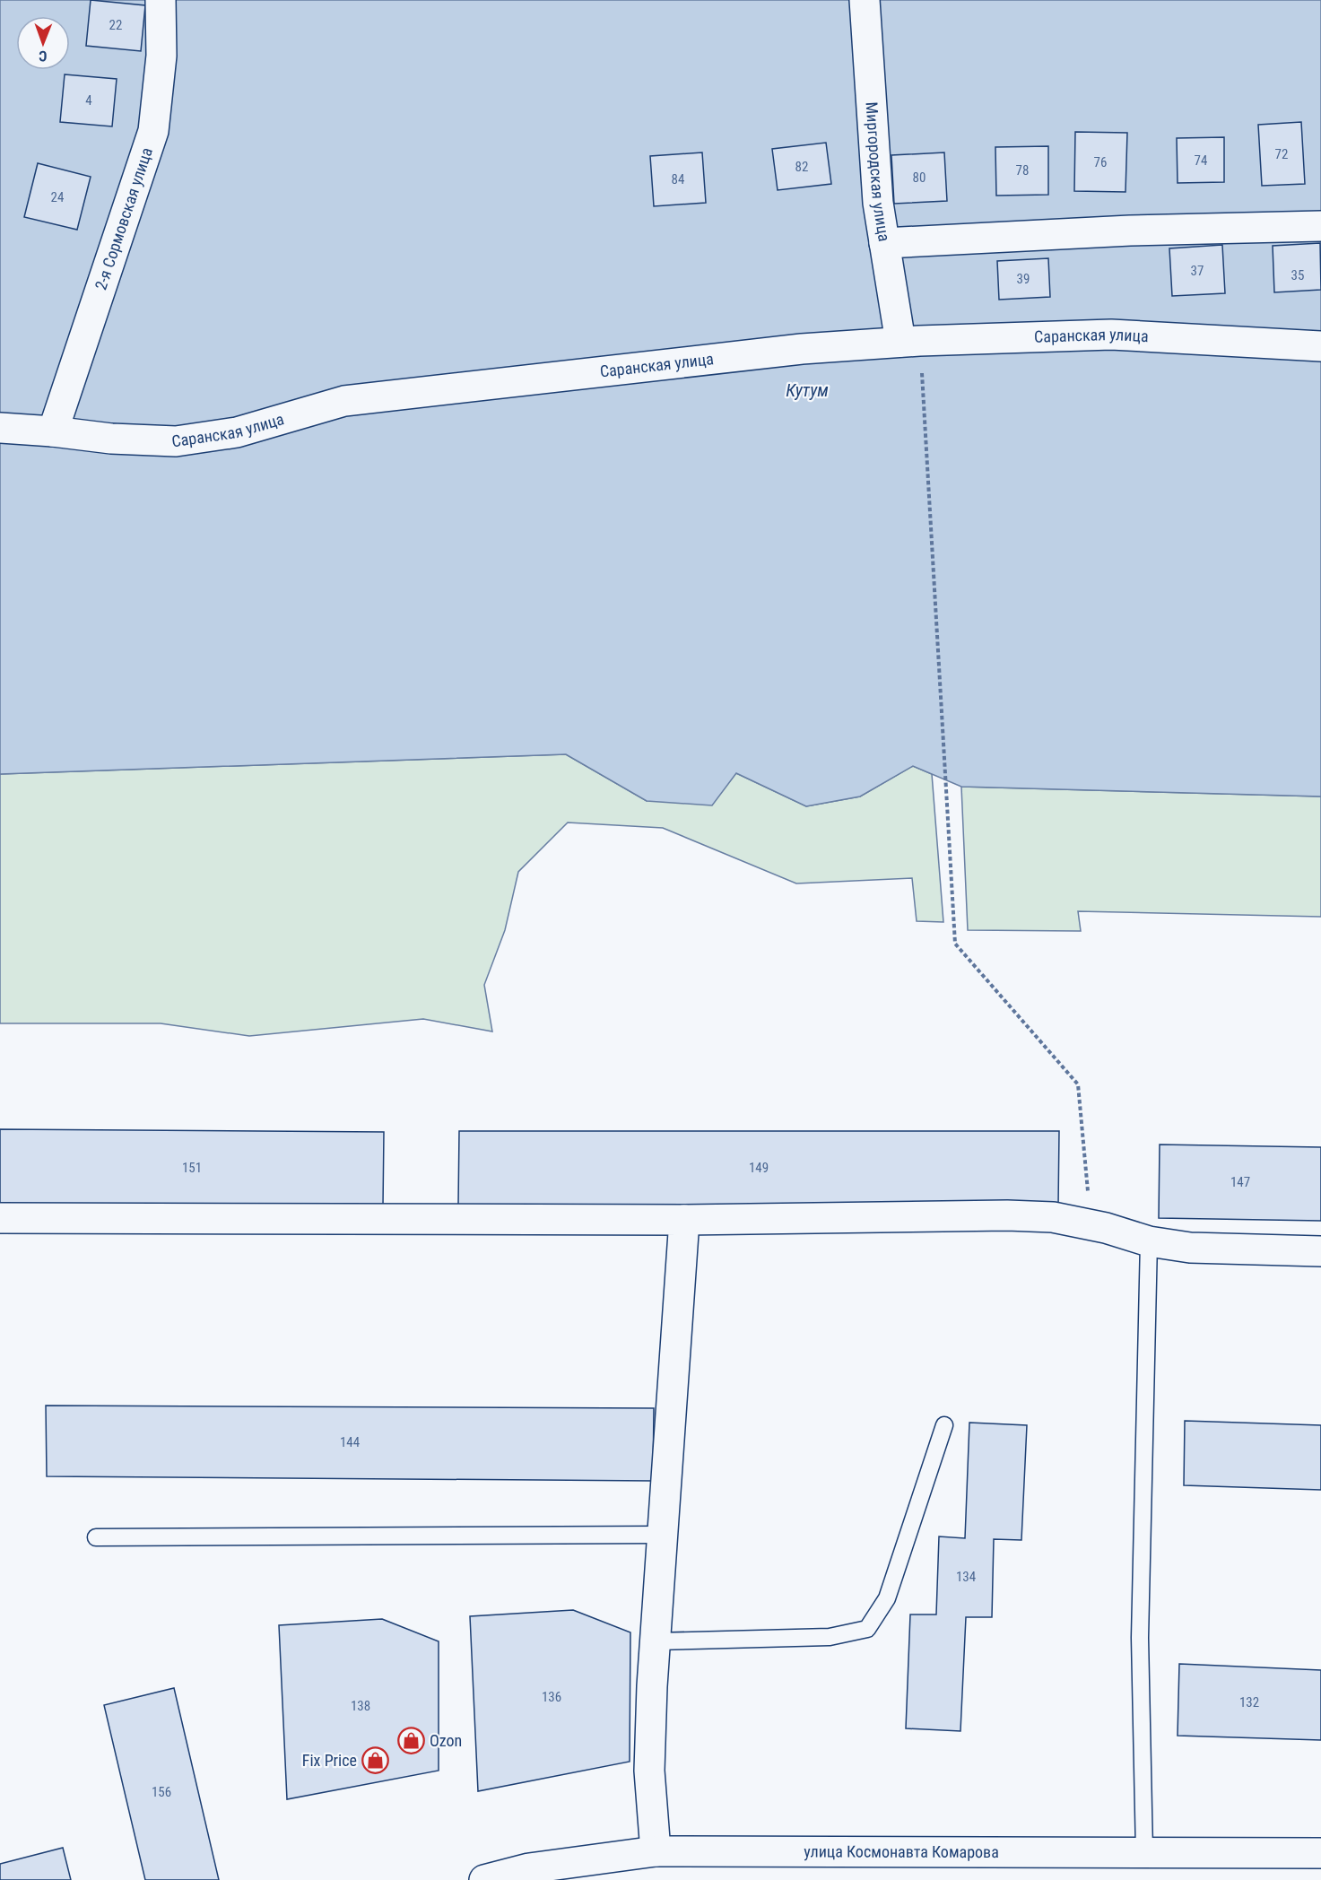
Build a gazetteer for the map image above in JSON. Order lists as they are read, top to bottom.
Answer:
{
  "streets": {
    "street": [
      "Миргородская улица",
      "2-я Сормовская улица",
      "Саранская улица",
      "улица Космонавта Комарова"
    ]
  },
  "crossings": [
    ["Миргородская улица", "Саранская улица"],
    ["2-я Сормовская улица", "Саранская улица"]
  ],
  "water": ["Кутум"],
  "places": {
    "shop": ["Ozon", "Fix Price"]
  },
  "house_numbers": [
    "22",
    "4",
    "72",
    "74",
    "76",
    "82",
    "78",
    "80",
    "84",
    "24",
    "37",
    "35",
    "39",
    "151",
    "149",
    "147",
    "144",
    "134",
    "136",
    "132",
    "138",
    "156"
  ],
  "north": "bottom"
}
